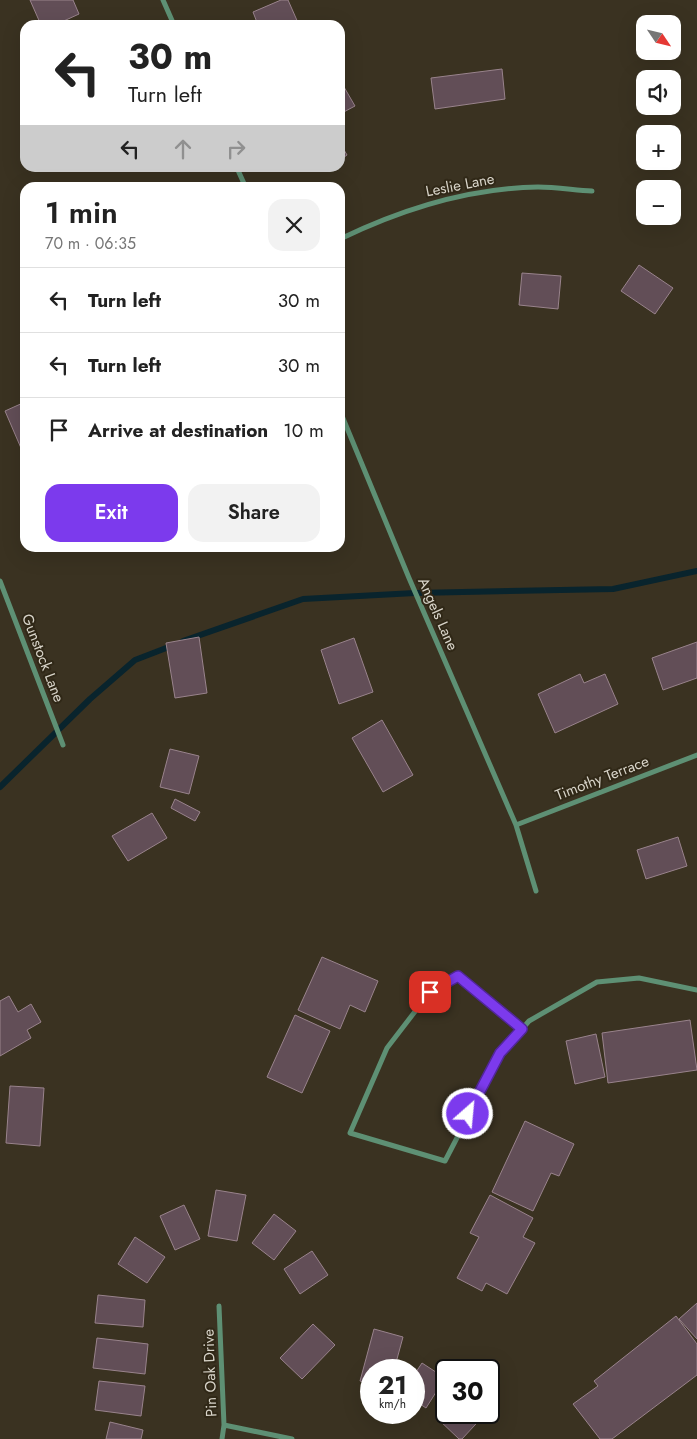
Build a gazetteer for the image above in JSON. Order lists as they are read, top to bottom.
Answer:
{
  "streets": {
    "street": [
      "Leslie Lane",
      "Angels Lane",
      "Gunstock Lane",
      "Timothy Terrace",
      "Pin Oak Drive"
    ]
  },
  "crossings": [
    ["Angels Lane", "Timothy Terrace"]
  ],
  "north": "bottom right",
  "page": {
    "map_buttons": ["+", "−"],
    "turn": ["30 m", "Turn left"],
    "heading": ["1 min", "70 m · 06:35"],
    "list": [
      {
        "name": "Turn left",
        "value": "30 m"
      },
      {
        "name": "Turn left",
        "value": "30 m"
      },
      {
        "name": "Arrive at destination",
        "value": "10 m"
      }
    ],
    "buttons": ["Exit", "Share"],
    "speed": "21 km/h",
    "limit": "30"
  }
}
